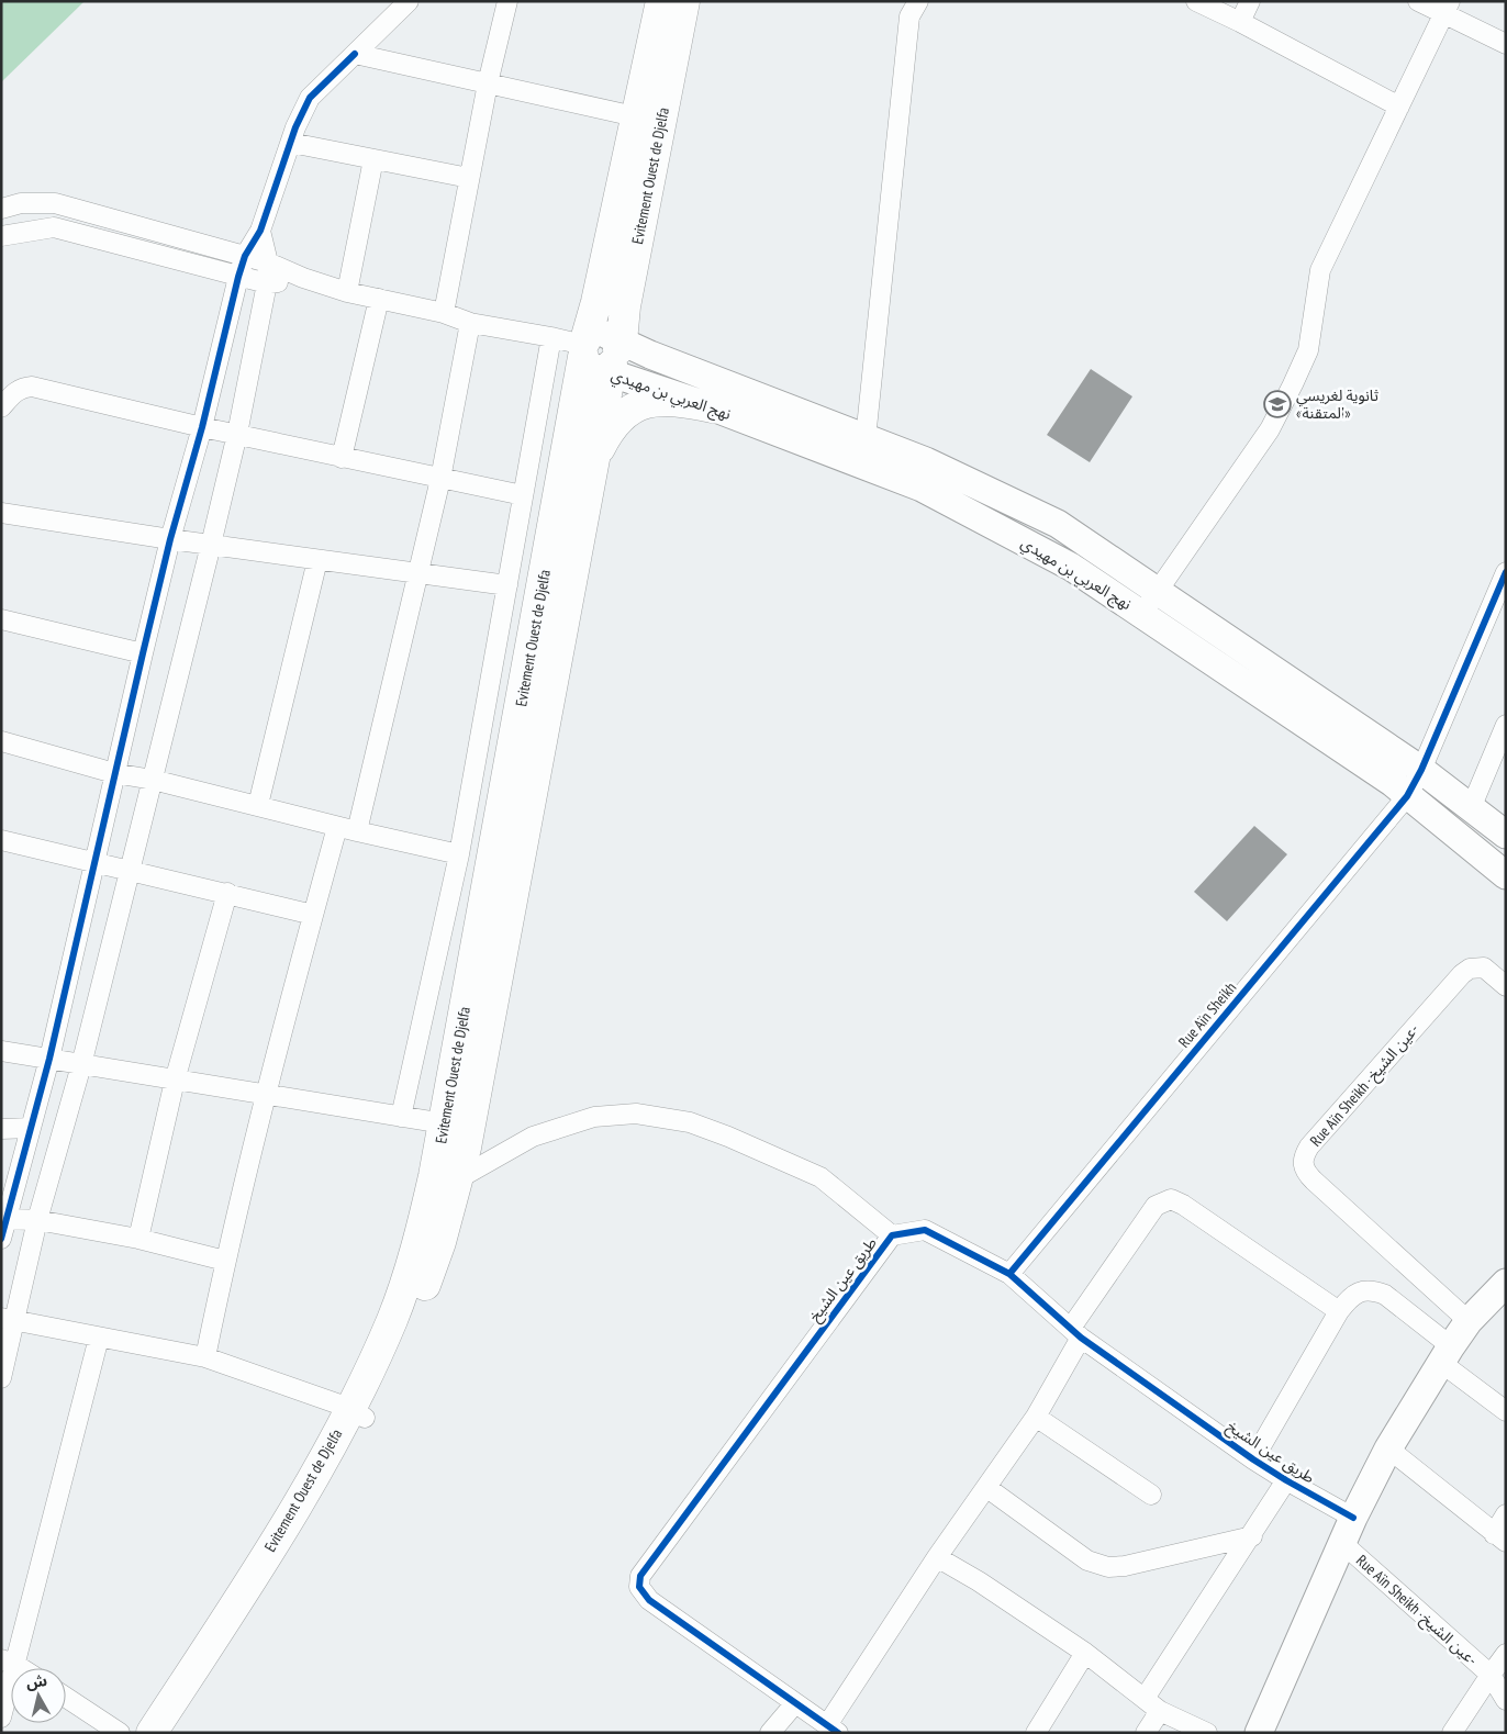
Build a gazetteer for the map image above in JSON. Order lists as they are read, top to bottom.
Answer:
{
  "streets": {
    "highway": ["Evitement Ouest de Djelfa"],
    "main road": ["نهج العربي بن مهيدي"],
    "street": ["Rue Aïn Sheikh", "Rue Aïn Sheikh -عين الشيخ-", "طريق عين الشيخ"]
  },
  "crossings": [
    ["Evitement Ouest de Djelfa", "نهج العربي بن مهيدي"],
    ["نهج العربي بن مهيدي", "Rue Aïn Sheikh"],
    ["Rue Aïn Sheikh", "طريق عين الشيخ"]
  ],
  "places": {
    "school or university": ["ثانوية لغريسي «المتقنة»"]
  },
  "north": "top"
}
